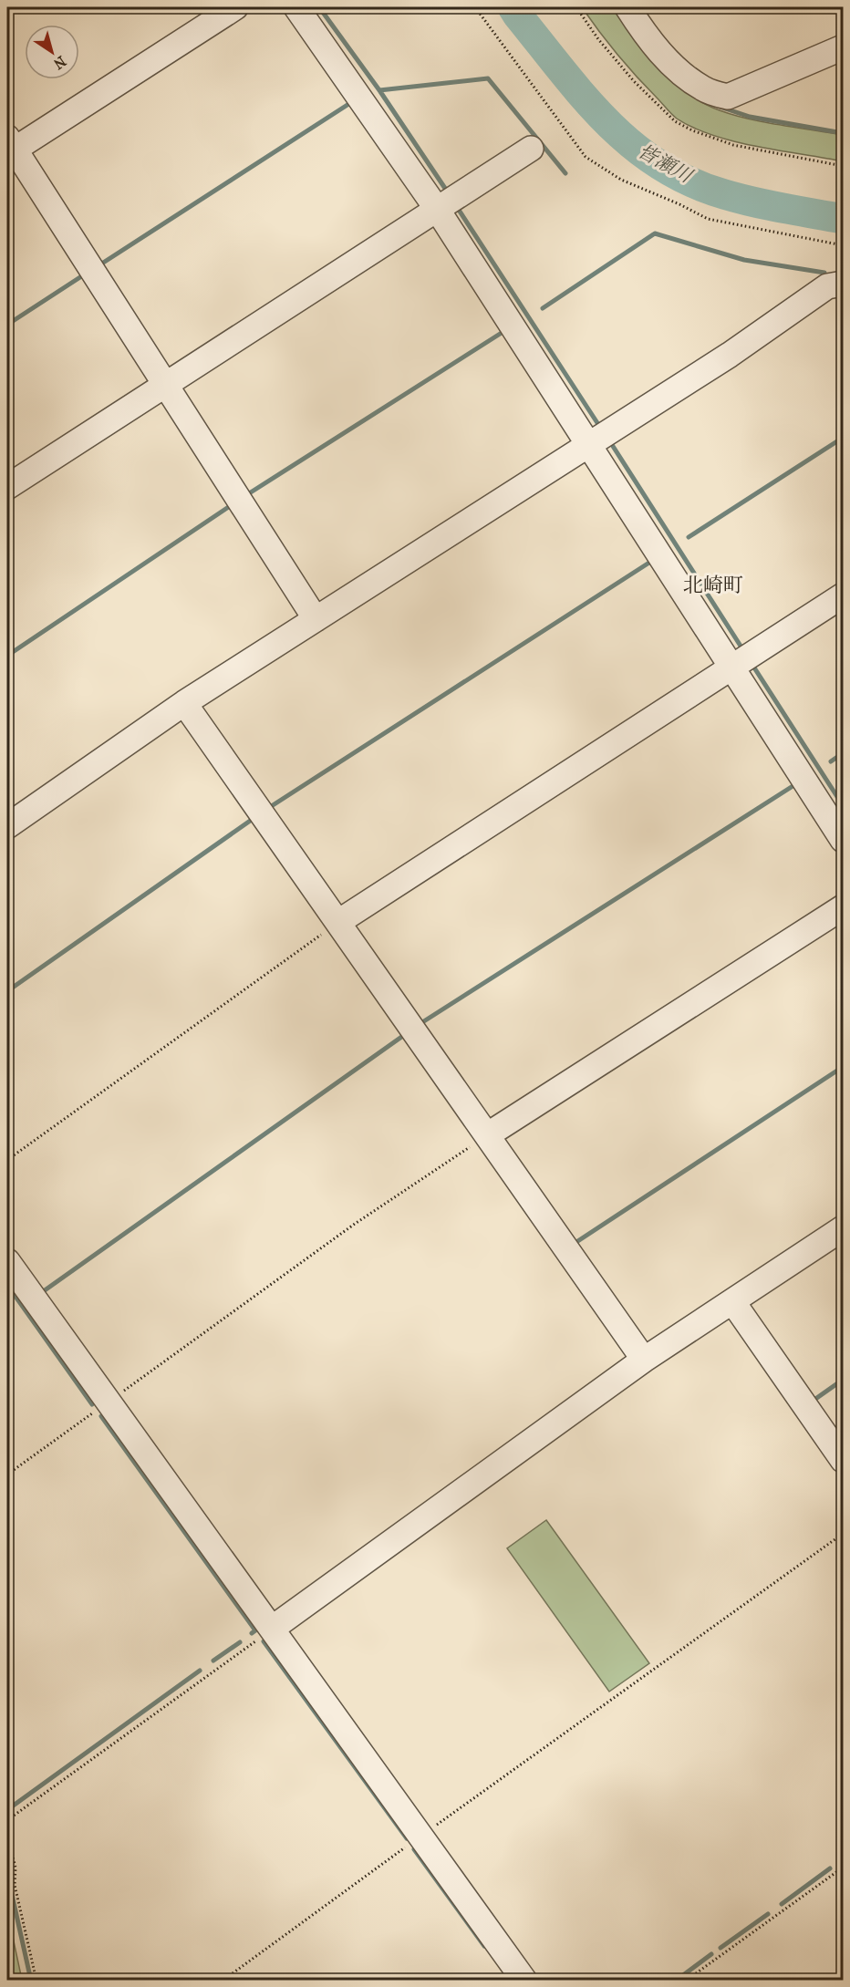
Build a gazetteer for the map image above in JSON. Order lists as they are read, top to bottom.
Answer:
{
  "districts": ["北崎町"],
  "water": ["皆瀬川"],
  "north": "bottom right"
}
